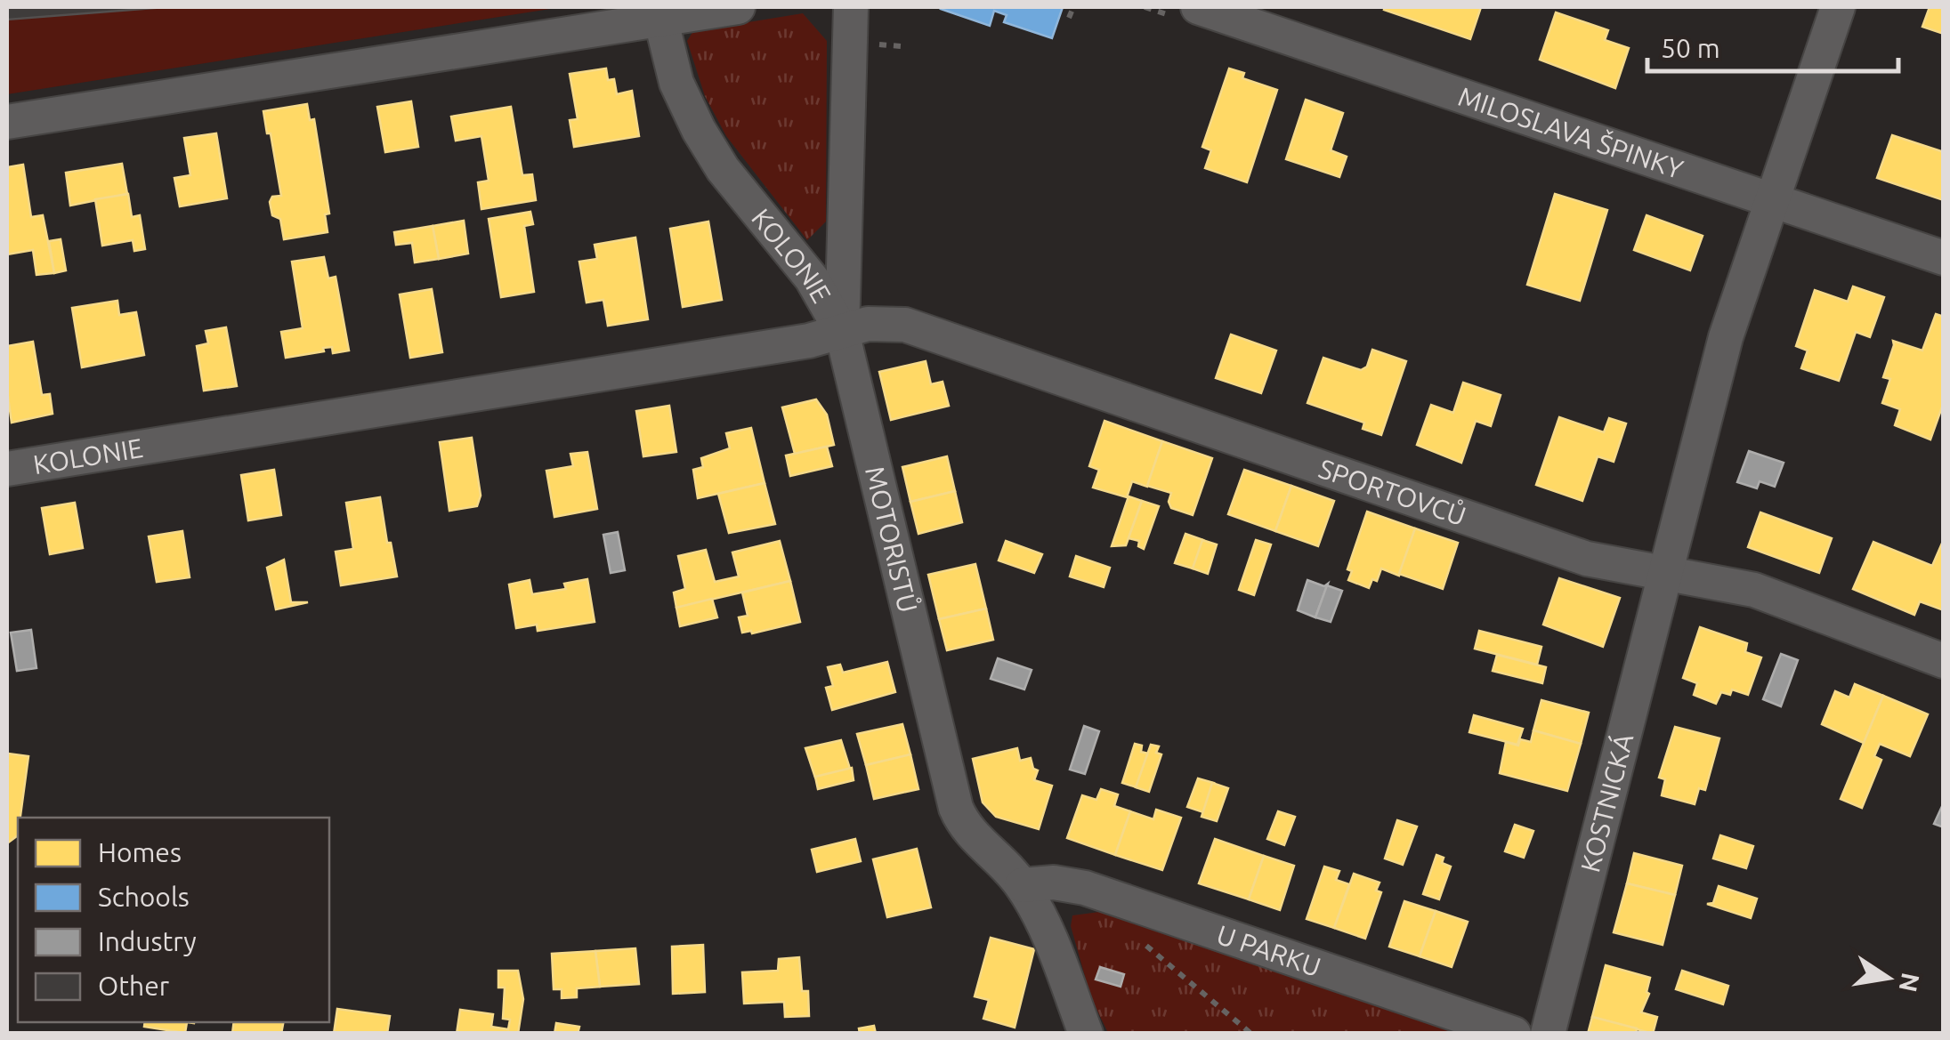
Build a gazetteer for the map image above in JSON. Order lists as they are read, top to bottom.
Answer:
{
  "streets": {
    "street": [
      "MILOSLAVA ŠPINKY",
      "KOLONIE",
      "SPORTOVCŮ",
      "MOTORISTŮ",
      "KOSTNICKÁ",
      "U PARKU"
    ]
  },
  "crossings": [
    ["MILOSLAVA ŠPINKY", "KOSTNICKÁ"],
    ["KOLONIE", "SPORTOVCŮ"],
    ["KOLONIE", "MOTORISTŮ"],
    ["SPORTOVCŮ", "MOTORISTŮ"],
    ["SPORTOVCŮ", "KOSTNICKÁ"],
    ["MOTORISTŮ", "U PARKU"]
  ],
  "legend": [
    "Homes",
    "Schools",
    "Industry",
    "Other"
  ],
  "scale_bar": "50 m",
  "north": "right"
}
